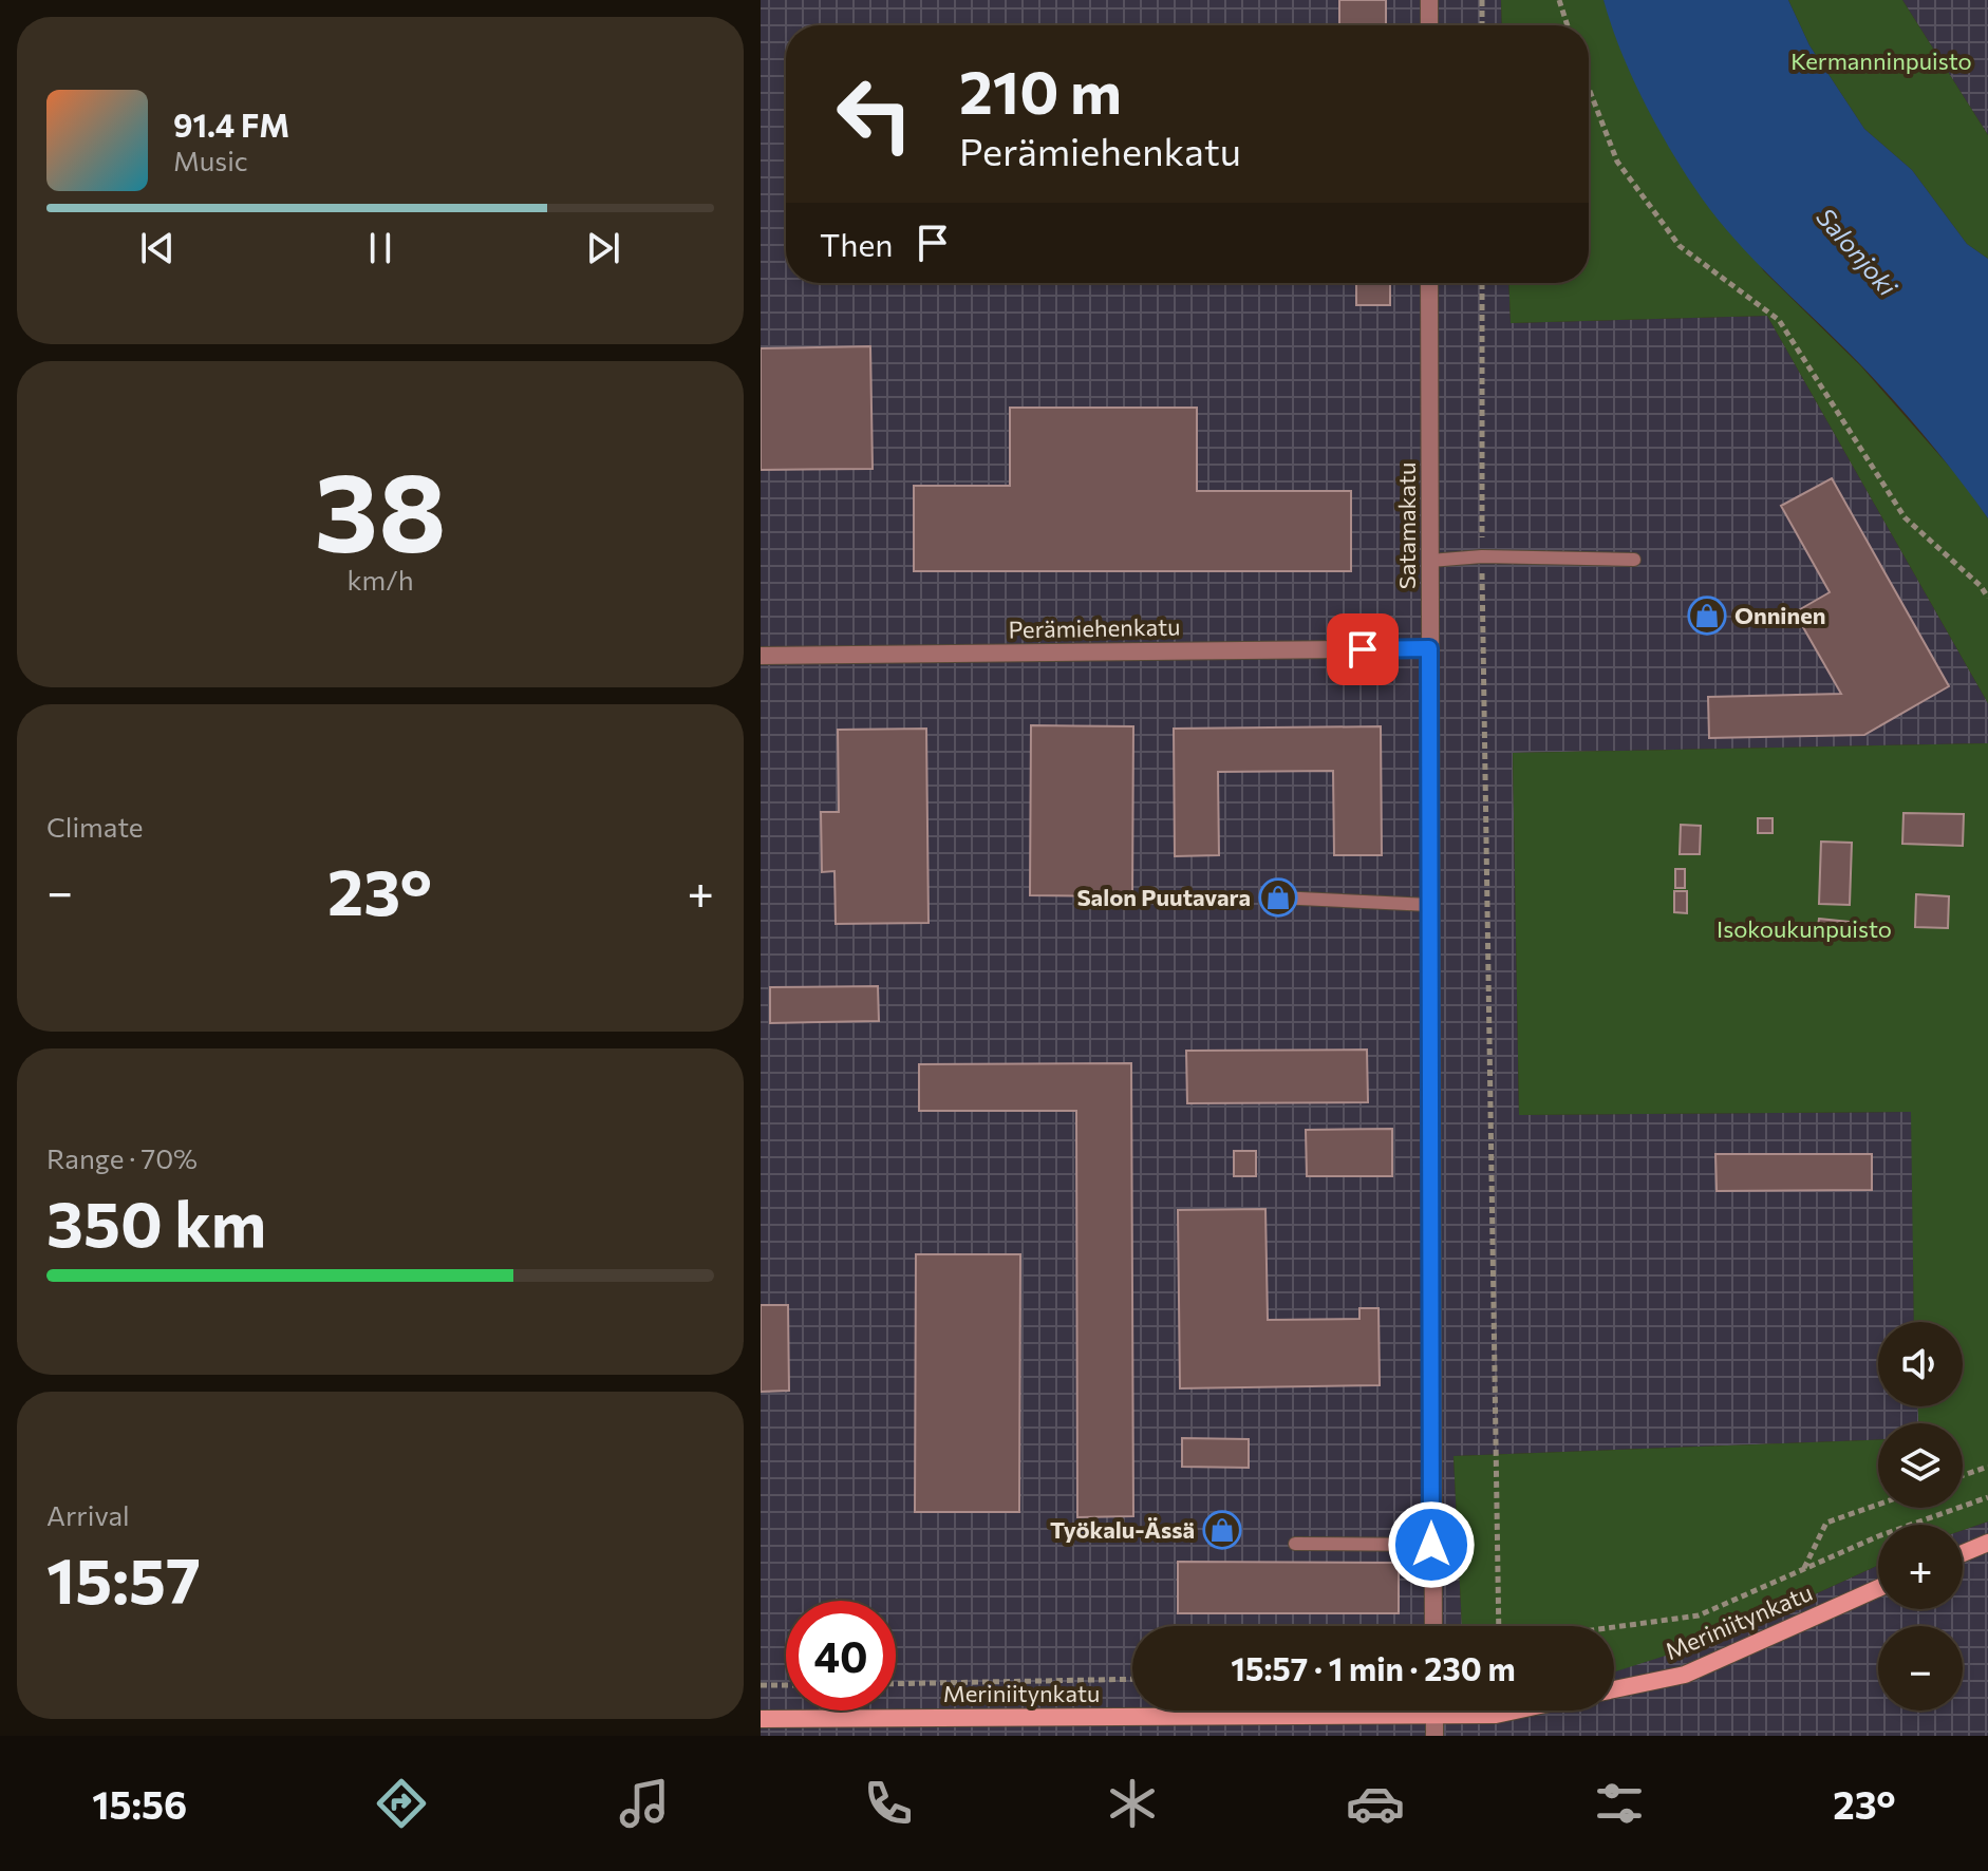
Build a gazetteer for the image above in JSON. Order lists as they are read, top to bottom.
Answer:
{
  "streets": {
    "main road": ["Meriniitynkatu"],
    "street": ["Satamakatu", "Perämiehenkatu"]
  },
  "crossings": [
    ["Satamakatu", "Perämiehenkatu"]
  ],
  "water": ["Salonjoki"],
  "parks": ["Kermanninpuisto", "Isokoukunpuisto"],
  "places": {
    "shop": ["Onninen", "Salon Puutavara", "Työkalu-Ässä"]
  },
  "page": {
    "turn": ["210 m", "Perämiehenkatu"],
    "song": ["91.4 FM", "Music"],
    "then": "Then",
    "tile": [
      ["38", "km/h"],
      "Climate",
      ["Range · 70%", "350 km"],
      ["Arrival", "15:57"]
    ],
    "heat": ["−", "23°", "+"],
    "map_buttons": ["+", "−"],
    "limit": "40",
    "trip": "15:57 · 1 min · 230 m",
    "tabs": ["15:56", "23°"]
  }
}
